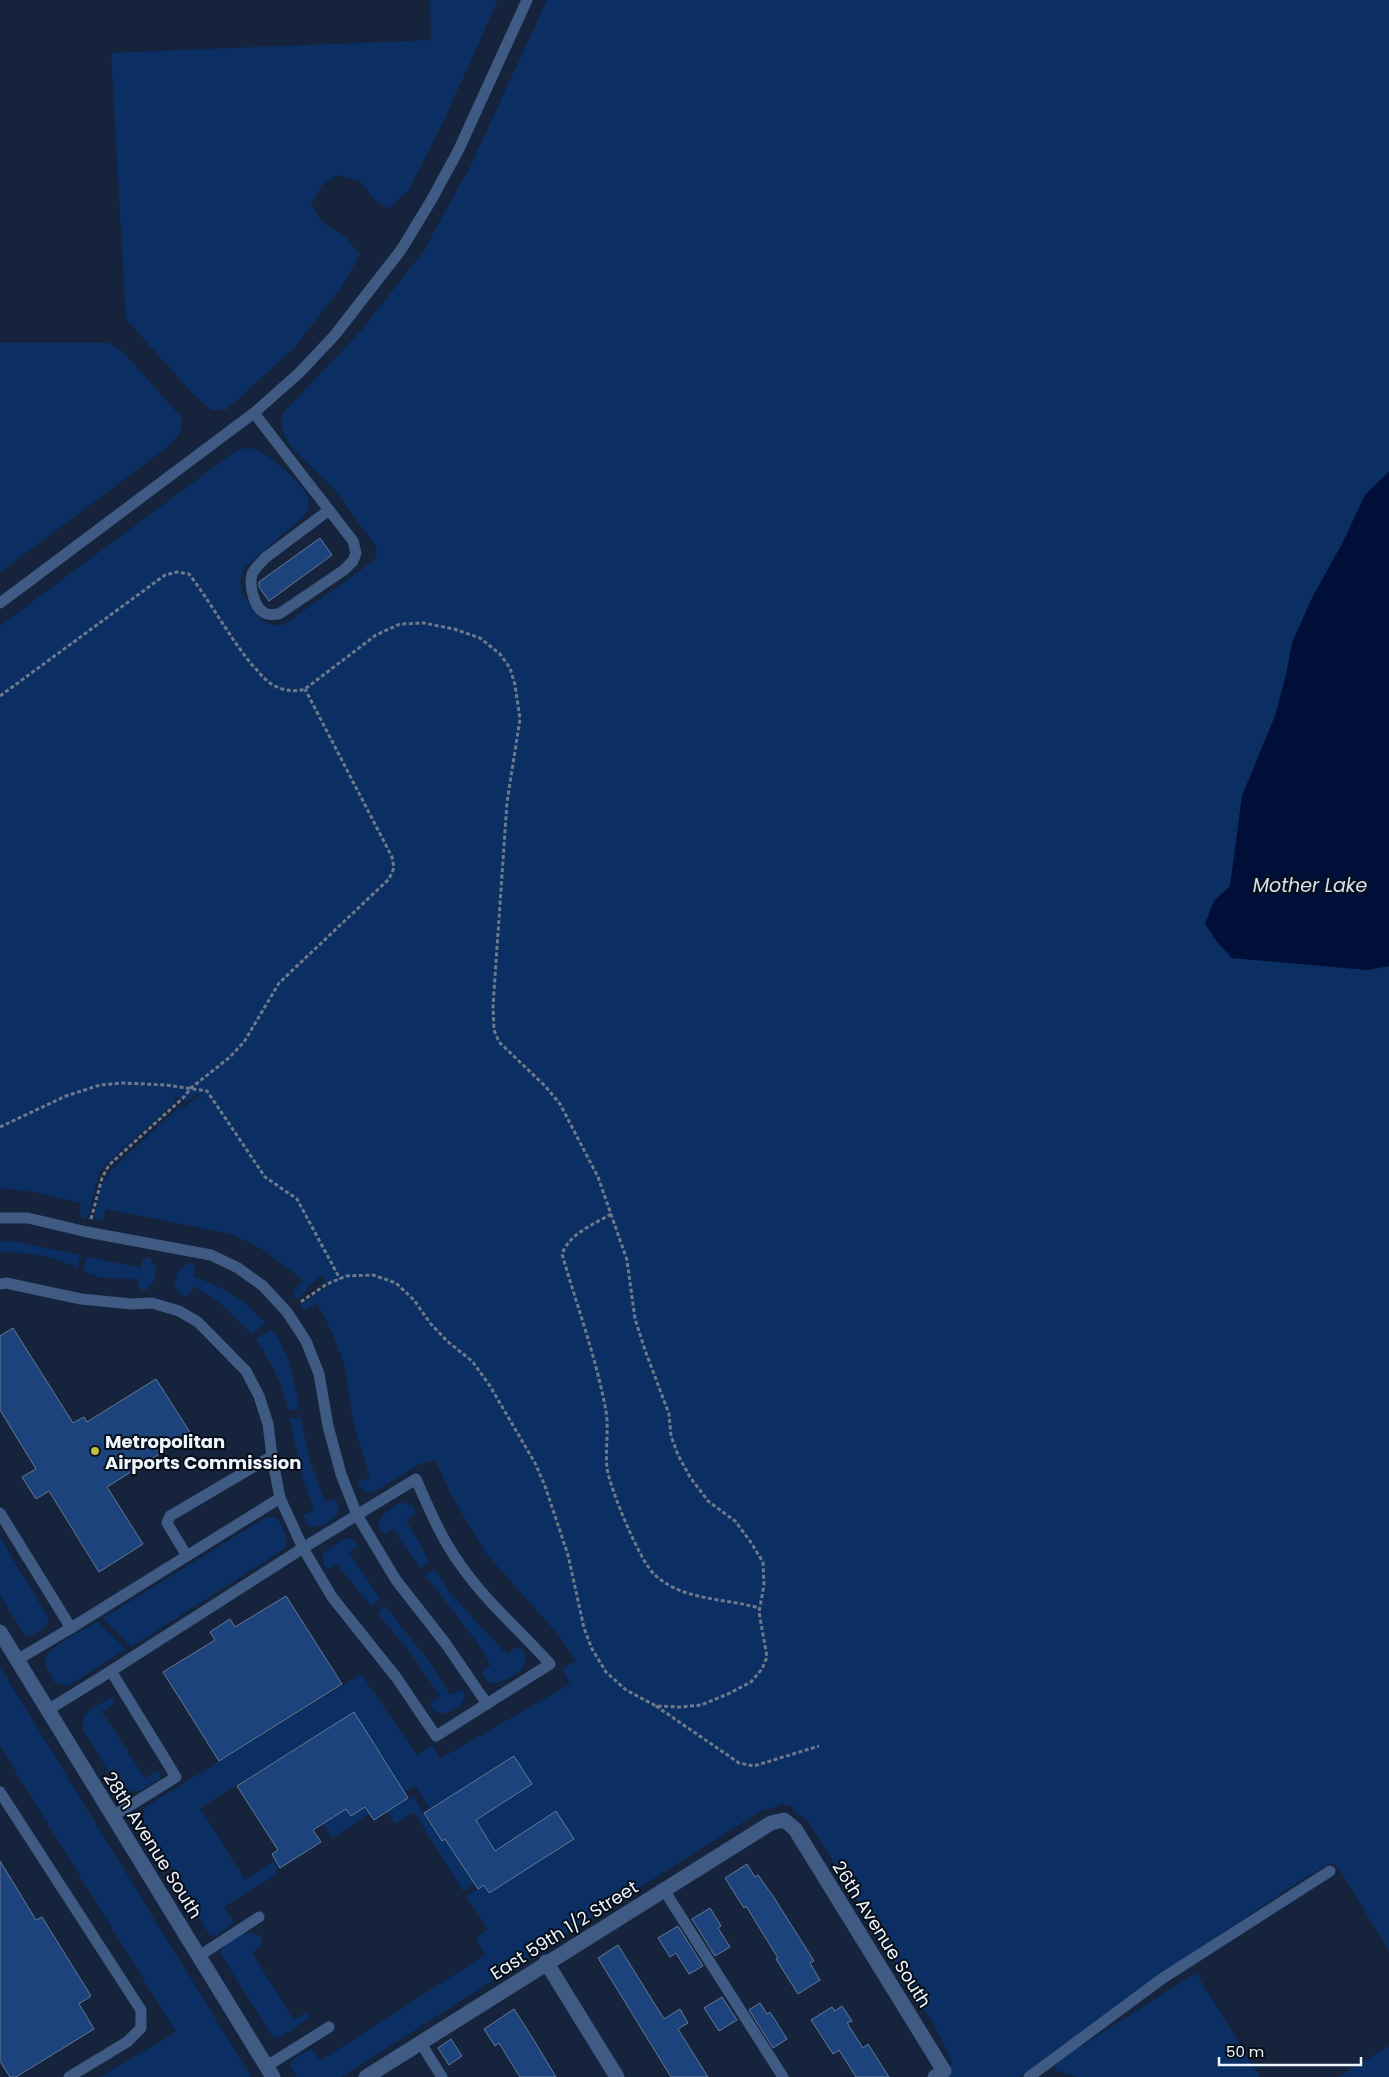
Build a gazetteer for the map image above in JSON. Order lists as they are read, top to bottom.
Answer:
{
  "streets": {
    "street": ["28th Avenue South", "East 59th 1/2 Street", "26th Avenue South"]
  },
  "crossings": [
    ["East 59th 1/2 Street", "26th Avenue South"]
  ],
  "water": ["Mother Lake"],
  "places": ["Metropolitan Airports Commission"],
  "scale_bar": "50 m"
}
